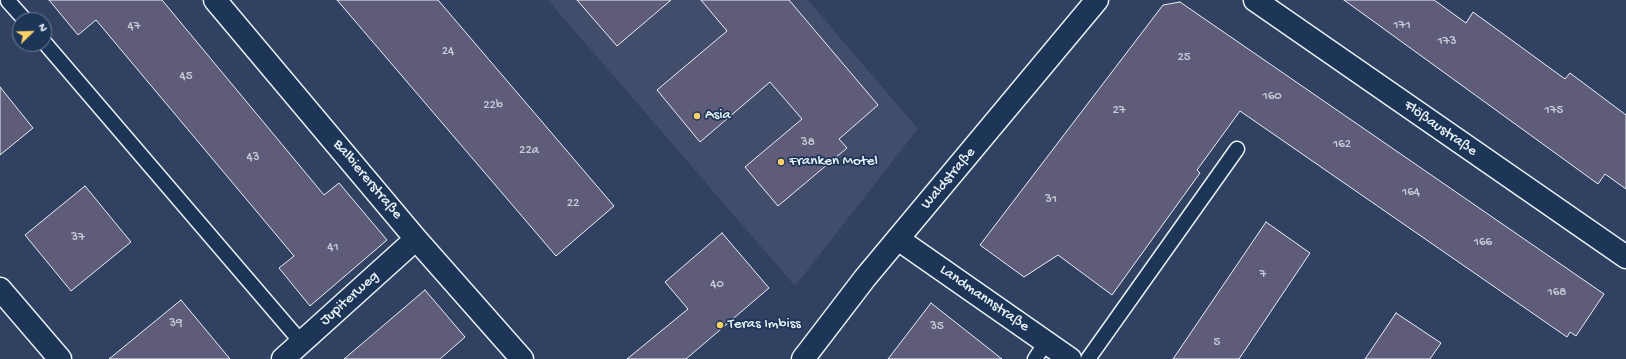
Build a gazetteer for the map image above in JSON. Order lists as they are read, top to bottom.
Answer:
{
  "streets": {
    "street": [
      "Flößaustraße",
      "Waldstraße",
      "Balbiererstraße",
      "Jupiterweg",
      "Landmannstraße"
    ]
  },
  "crossings": [
    ["Waldstraße", "Landmannstraße"],
    ["Balbiererstraße", "Jupiterweg"]
  ],
  "places": ["Asia", "Franken Motel", "Teras Imbiss"],
  "house_numbers": [
    "171",
    "47",
    "173",
    "24",
    "25",
    "45",
    "160",
    "22b",
    "27",
    "175",
    "38",
    "162",
    "22a",
    "43",
    "164",
    "31",
    "22",
    "37",
    "166",
    "41",
    "7",
    "40",
    "168",
    "39",
    "35",
    "5"
  ],
  "north": "top right"
}
